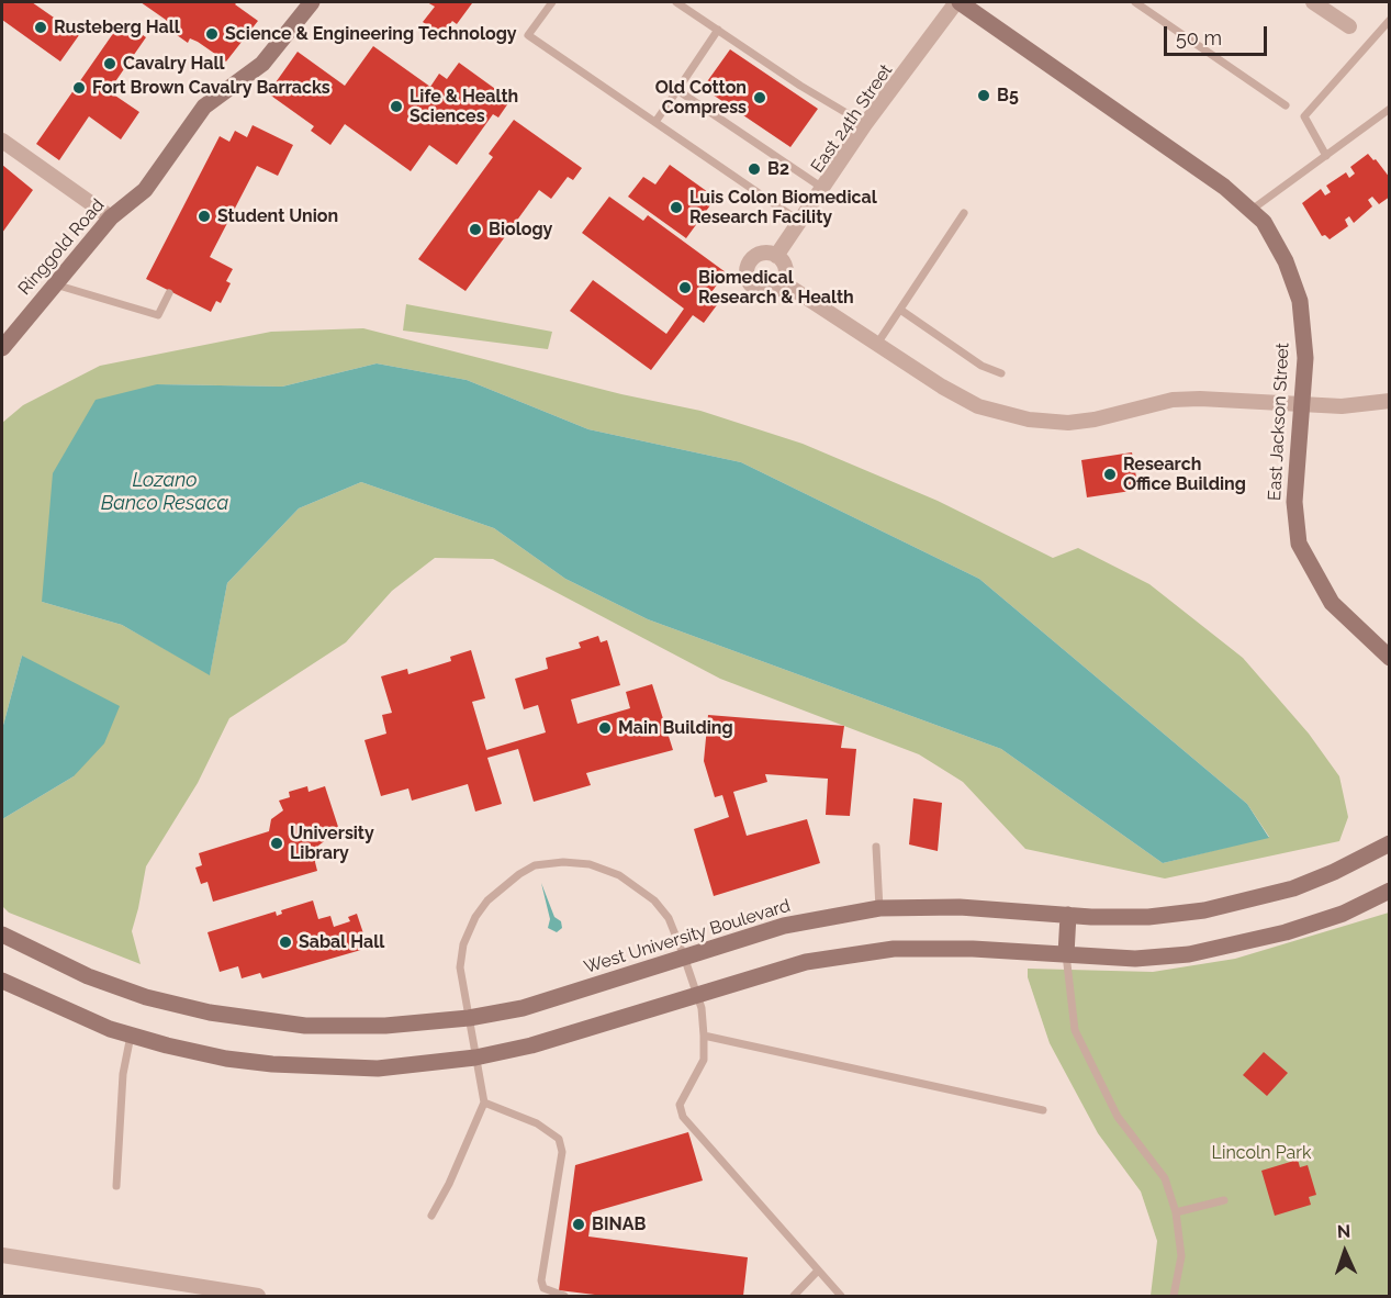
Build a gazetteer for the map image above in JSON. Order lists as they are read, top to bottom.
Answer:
{
  "streets": {
    "main road": ["Ringgold Road", "East Jackson Street", "West University Boulevard"],
    "street": ["East 24th Street"]
  },
  "crossings": [
    ["East 24th Street", "East Jackson Street"]
  ],
  "water": ["Lozano Banco Resaca"],
  "parks": ["Lincoln Park"],
  "places": [
    "Rusteberg Hall",
    "Science & Engineering Technology",
    "Cavalry Hall",
    "Fort Brown Cavalry Barracks",
    "B5",
    "Old Cotton Compress",
    "Life & Health Sciences",
    "B2",
    "Luis Colon Biomedical Research Facility",
    "Student Union",
    "Biology",
    "Biomedical Research & Health",
    "Research Office Building",
    "Main Building",
    "University Library",
    "Sabal Hall",
    "BINAB"
  ],
  "scale_bar": "50 m",
  "north": "top"
}
